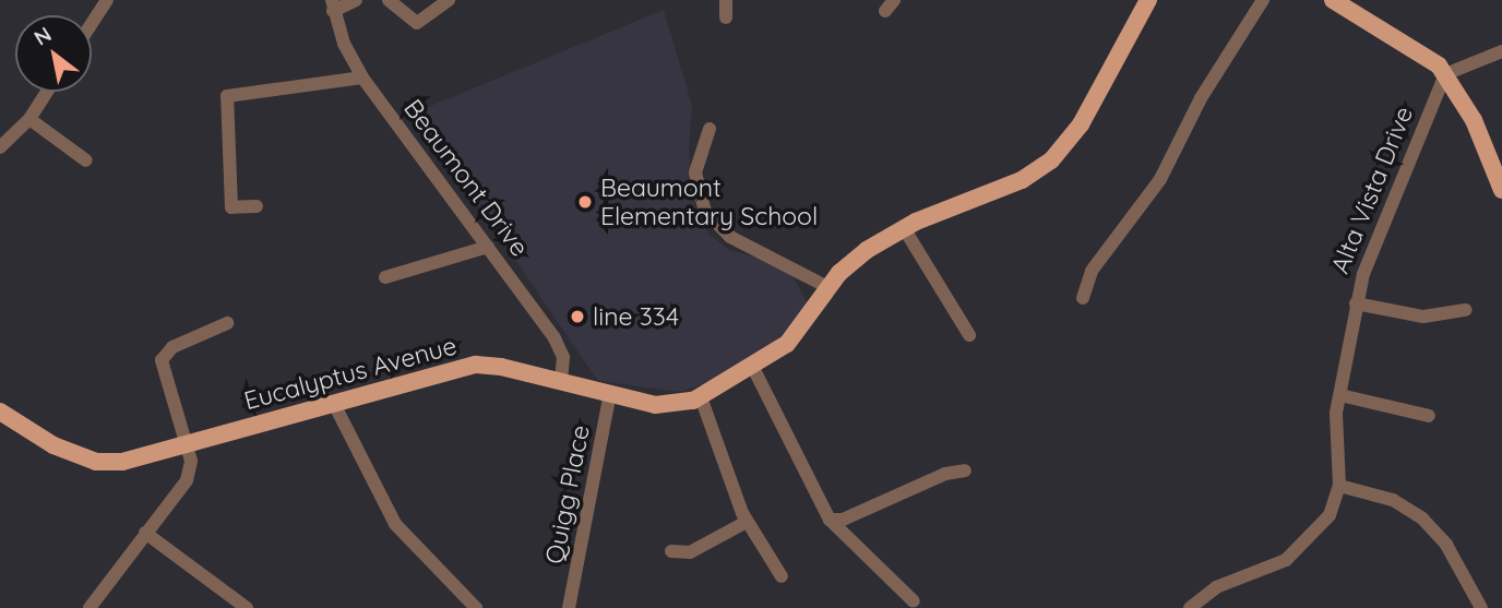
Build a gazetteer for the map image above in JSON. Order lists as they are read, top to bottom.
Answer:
{
  "streets": {
    "main road": ["Eucalyptus Avenue"],
    "street": ["Beaumont Drive", "Alta Vista Drive", "Quigg Place"]
  },
  "crossings": [
    ["Beaumont Drive", "Eucalyptus Avenue"],
    ["Eucalyptus Avenue", "Quigg Place"]
  ],
  "places": ["Beaumont Elementary School", "line 334"],
  "north": "top left"
}
